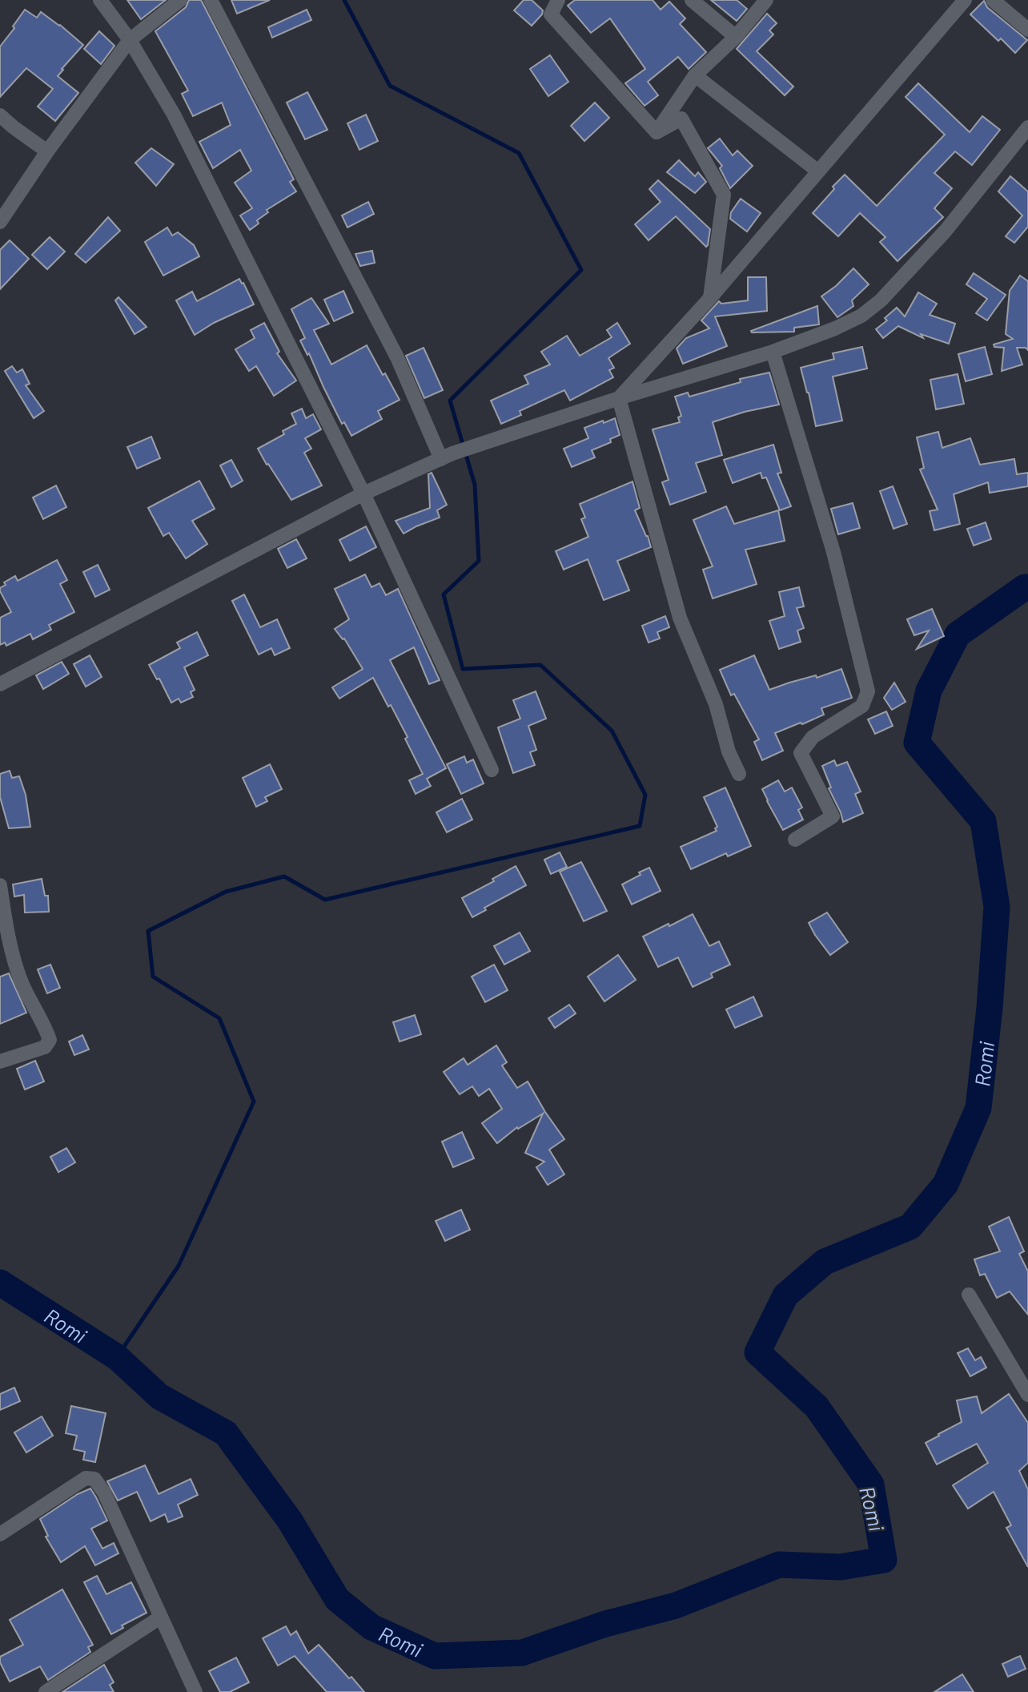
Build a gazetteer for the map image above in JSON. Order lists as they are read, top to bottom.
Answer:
{
  "water": ["Romi"]
}
